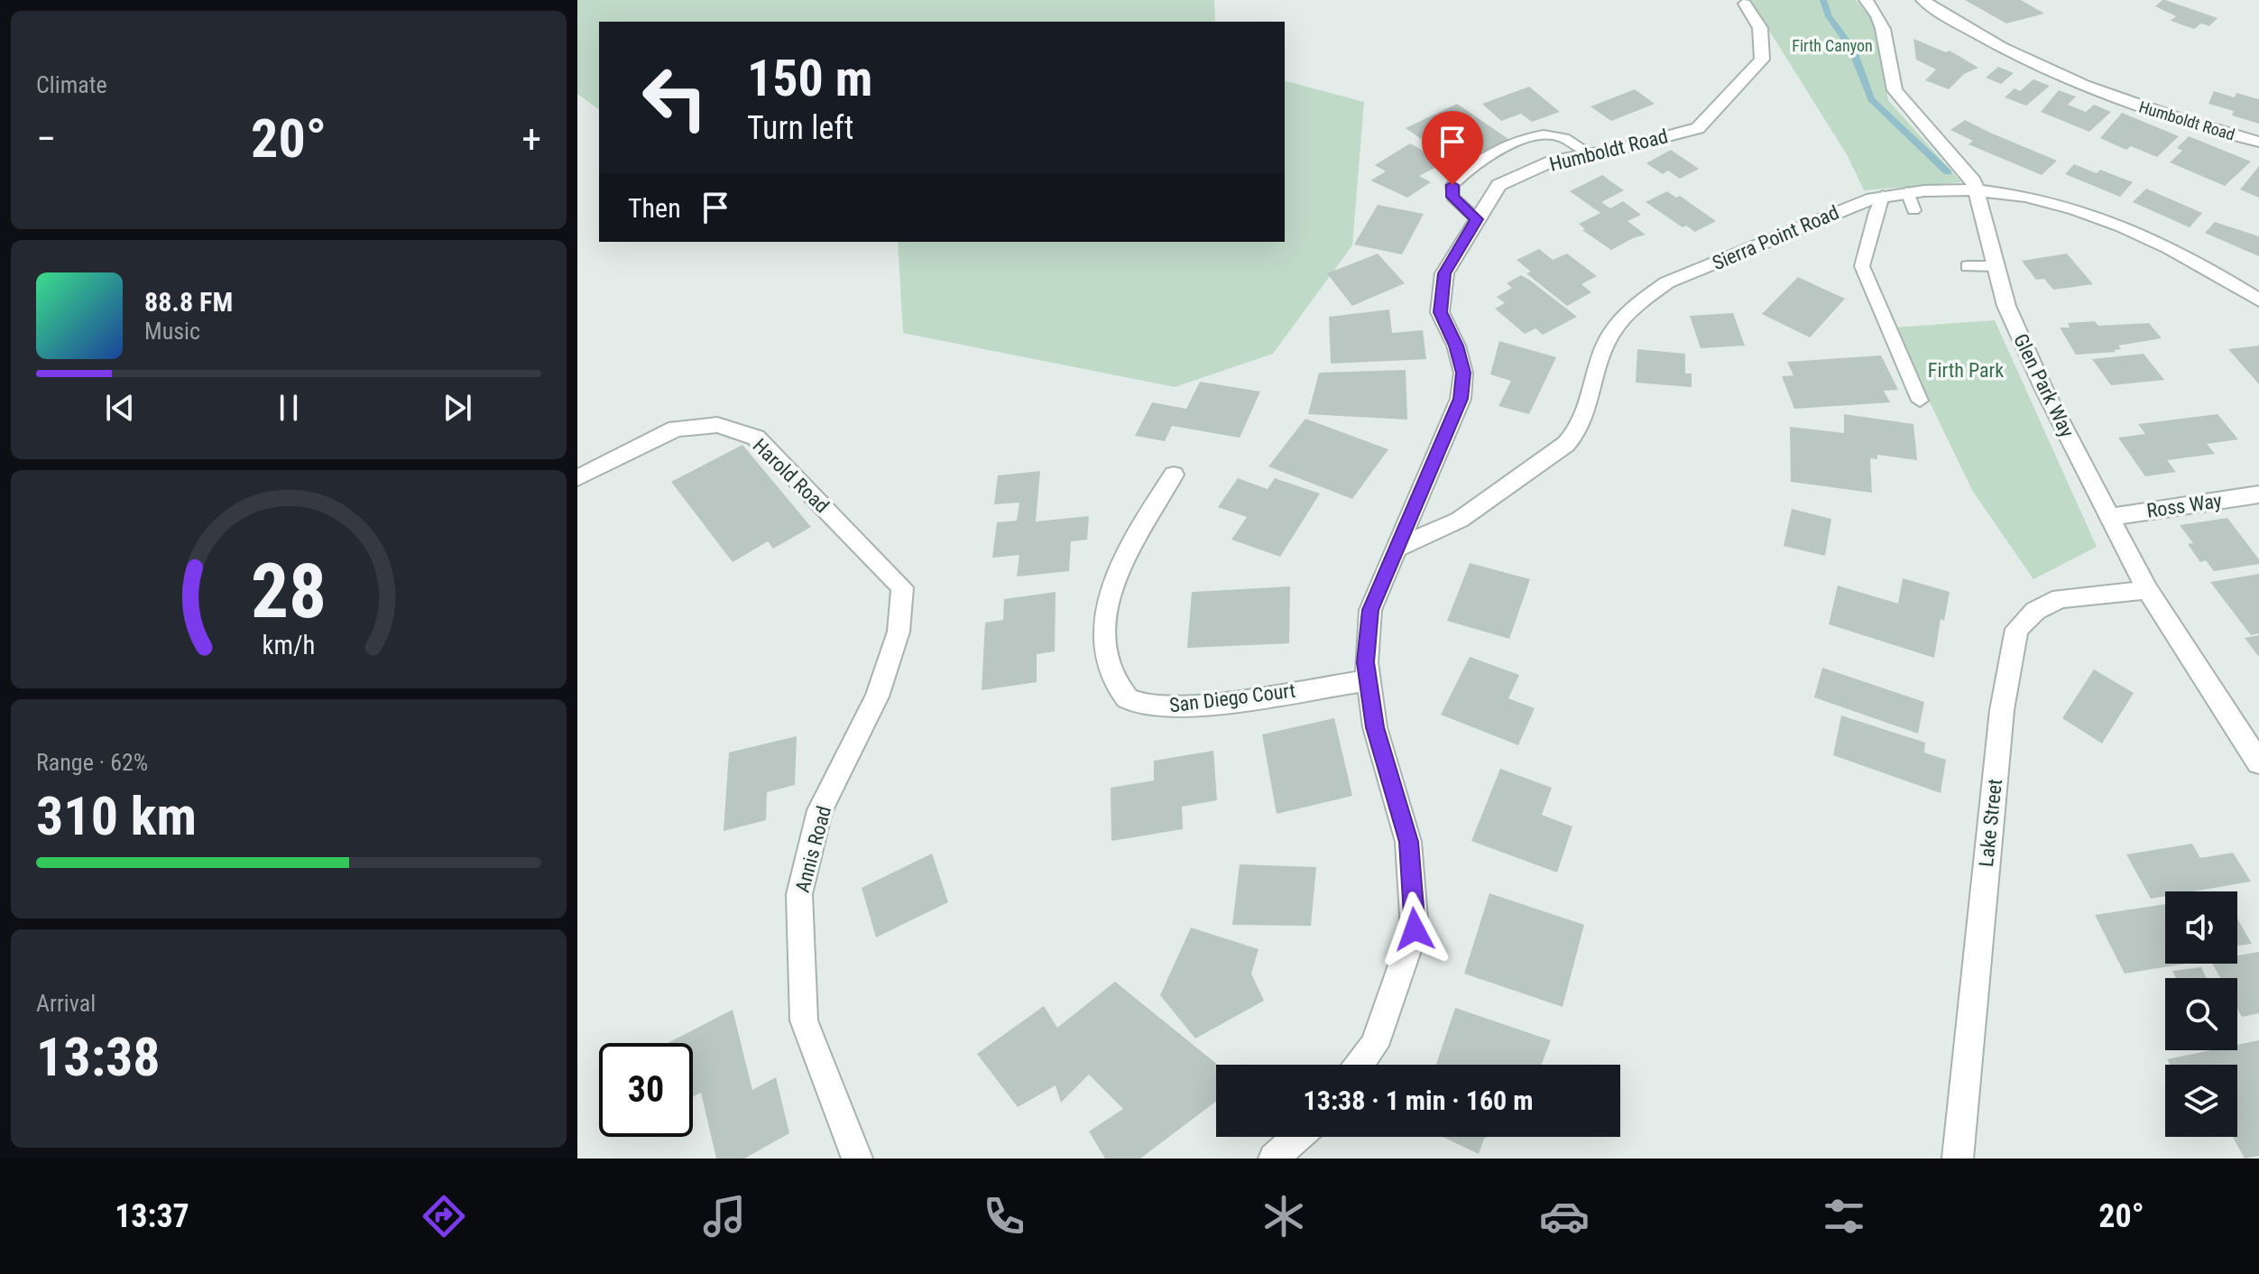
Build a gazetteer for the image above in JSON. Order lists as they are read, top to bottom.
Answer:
{
  "streets": {
    "street": [
      "Humboldt Road",
      "Sierra Point Road",
      "Glen Park Way",
      "Harold Road",
      "Ross Way",
      "San Diego Court",
      "Lake Street",
      "Annis Road"
    ]
  },
  "crossings": [
    ["Humboldt Road", "Sierra Point Road"],
    ["Humboldt Road", "San Diego Court"],
    ["Sierra Point Road", "Glen Park Way"],
    ["Glen Park Way", "Ross Way"],
    ["Glen Park Way", "Lake Street"],
    ["Harold Road", "Annis Road"]
  ],
  "parks": ["Firth Canyon", "Firth Park"],
  "page": {
    "tile": [
      "Climate",
      ["Range · 62%", "310 km"],
      ["Arrival", "13:38"]
    ],
    "turn": ["150 m", "Turn left"],
    "heat": ["−", "20°", "+"],
    "then": "Then",
    "song": ["88.8 FM", "Music"],
    "limit": "30",
    "trip": "13:38 · 1 min · 160 m",
    "tabs": ["13:37", "20°"],
    "gauge": ["28", "km/h"]
  }
}
